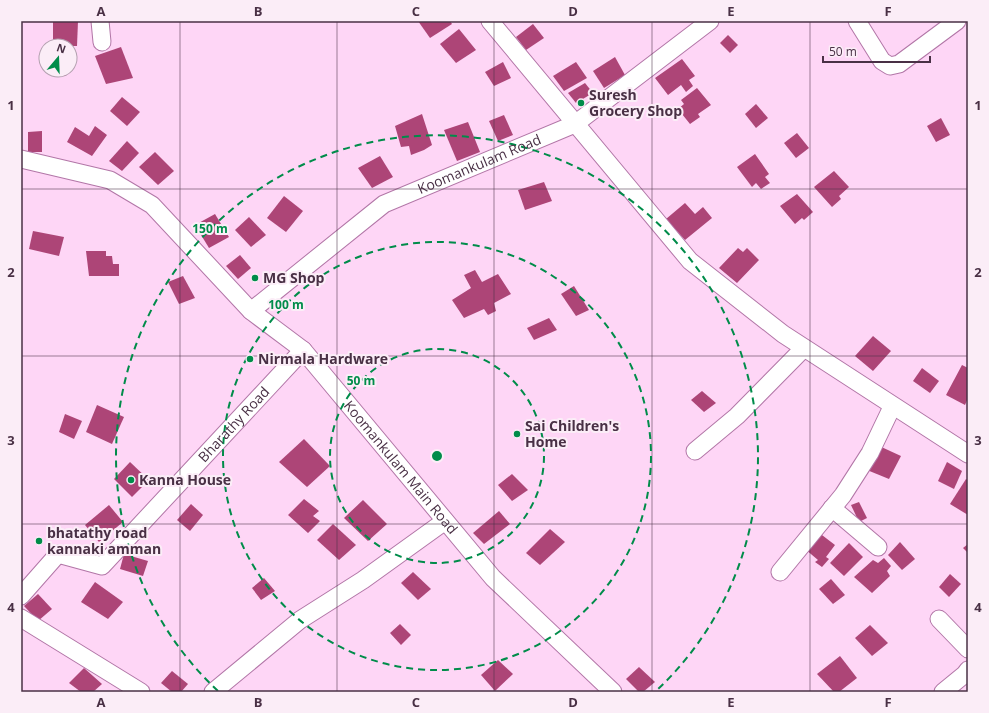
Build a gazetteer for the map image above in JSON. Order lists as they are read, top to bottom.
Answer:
{
  "streets": {
    "street": ["Koomankulam Road", "Bharathy Road", "Koomankulam Main Road"]
  },
  "crossings": [
    ["Koomankulam Road", "Koomankulam Main Road"],
    ["Bharathy Road", "Koomankulam Main Road"]
  ],
  "places": [
    "Suresh Grocery Shop",
    "MG Shop",
    "Nirmala Hardware",
    "Sai Children's Home",
    "Kanna House",
    "bhatathy road kannaki amman"
  ],
  "scale_bar": "50 m",
  "north": "top",
  "grid": {
    "columns": [
      "A",
      "B",
      "C",
      "D",
      "E",
      "F"
    ],
    "rows": [
      "1",
      "2",
      "3",
      "4"
    ]
  },
  "rings": ["150 m", "100 m", "50 m"]
}
